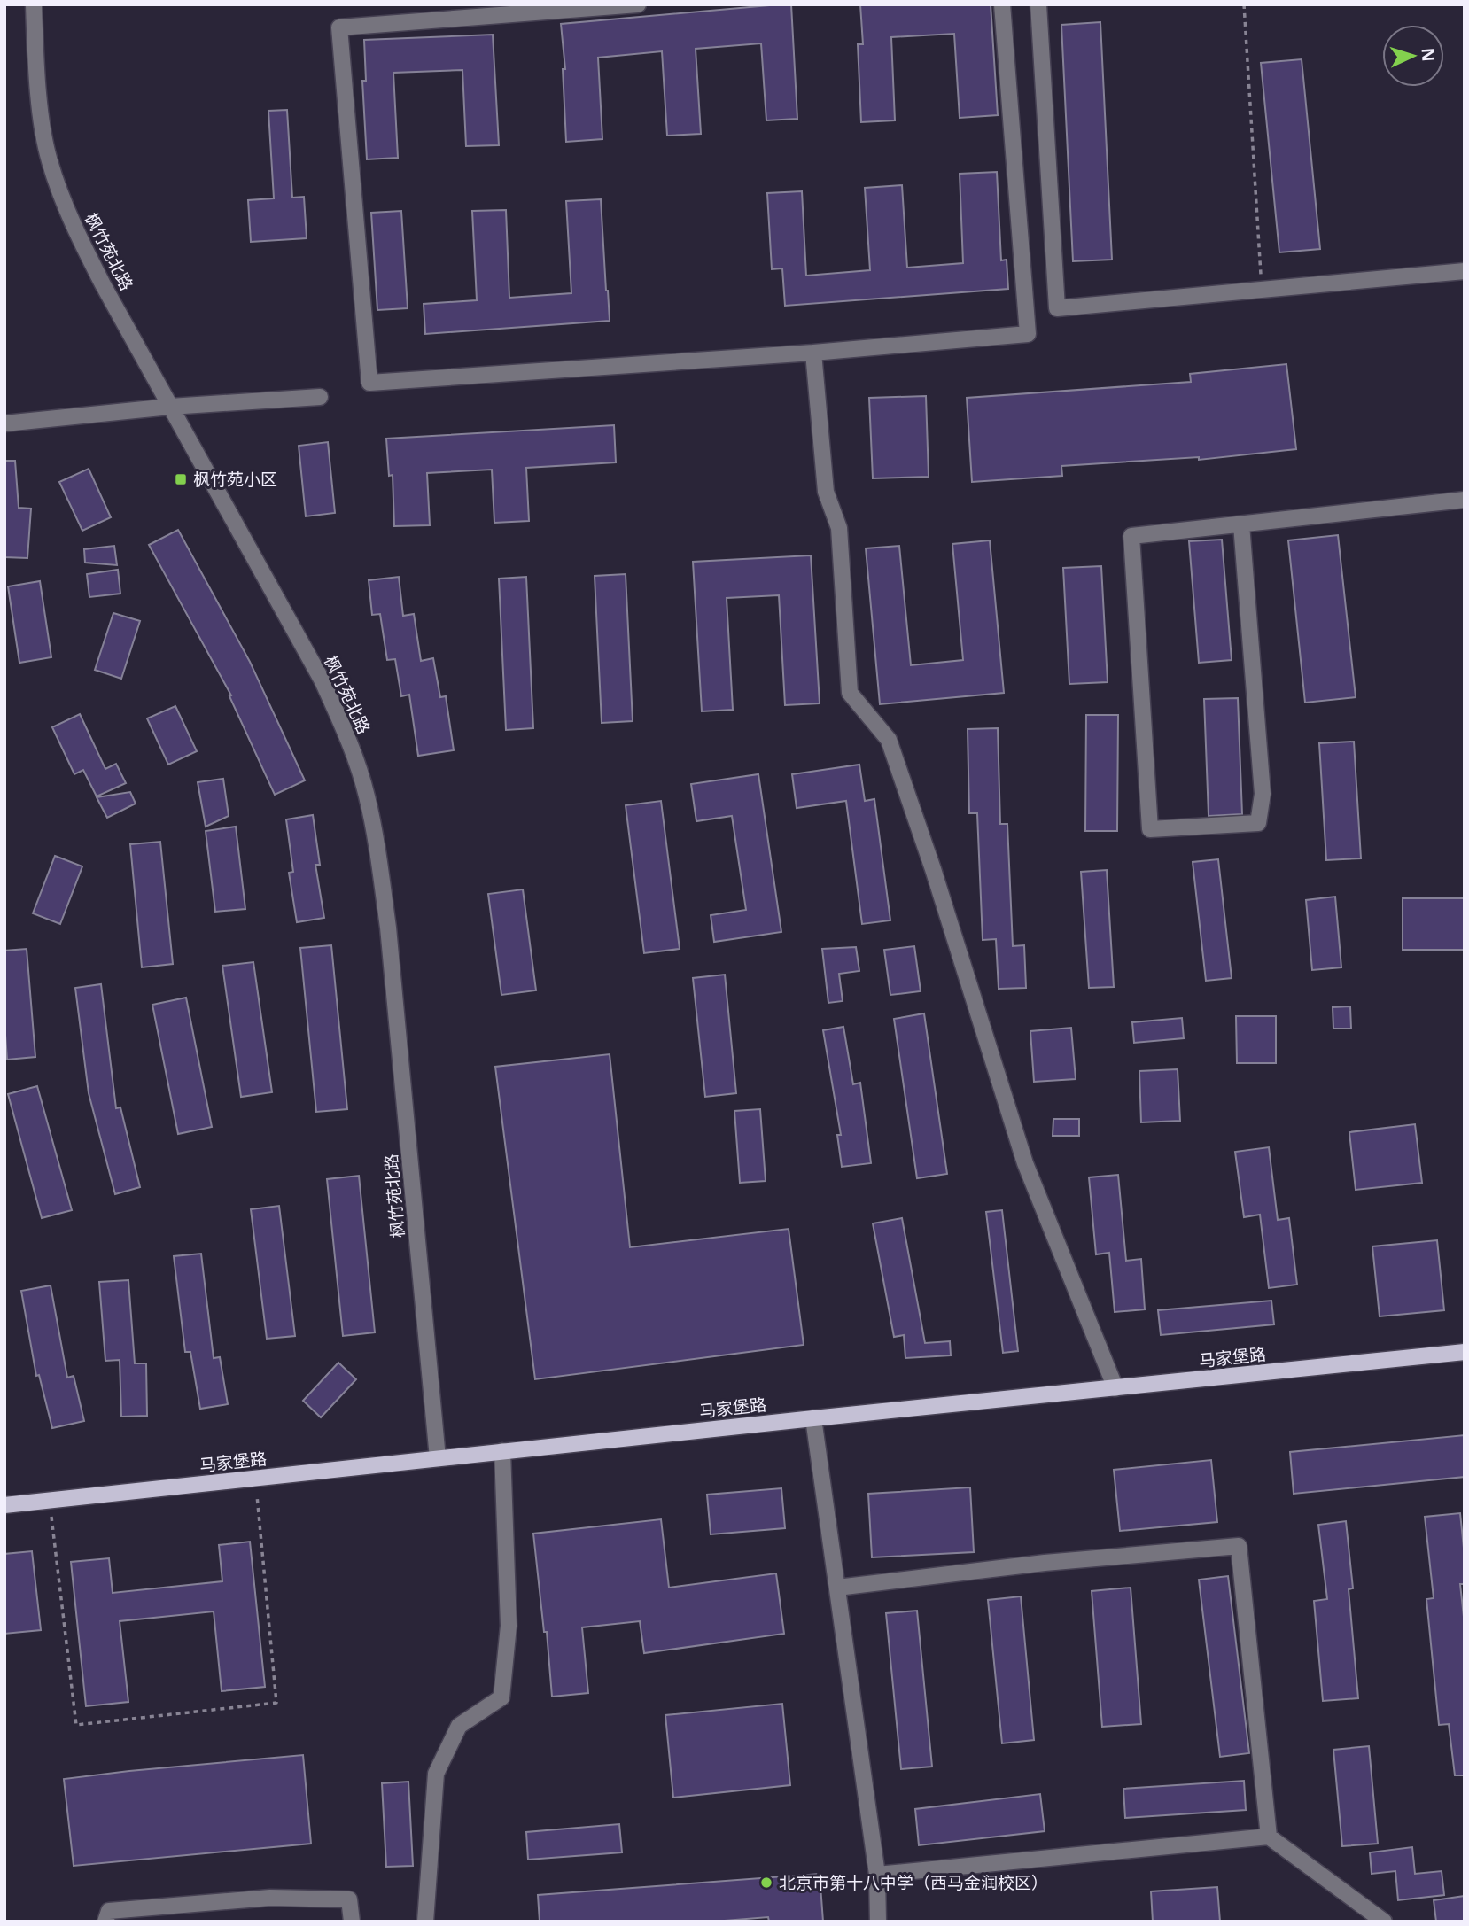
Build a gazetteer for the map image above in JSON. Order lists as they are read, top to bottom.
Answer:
{
  "streets": {
    "main road": ["马家堡路"],
    "street": ["枫竹苑北路"]
  },
  "crossings": [
    ["枫竹苑北路", "马家堡路"]
  ],
  "places": {
    "transit": ["枫竹苑小区"],
    "other": ["北京市第十八中学（西马金润校区）"]
  },
  "north": "right"
}
